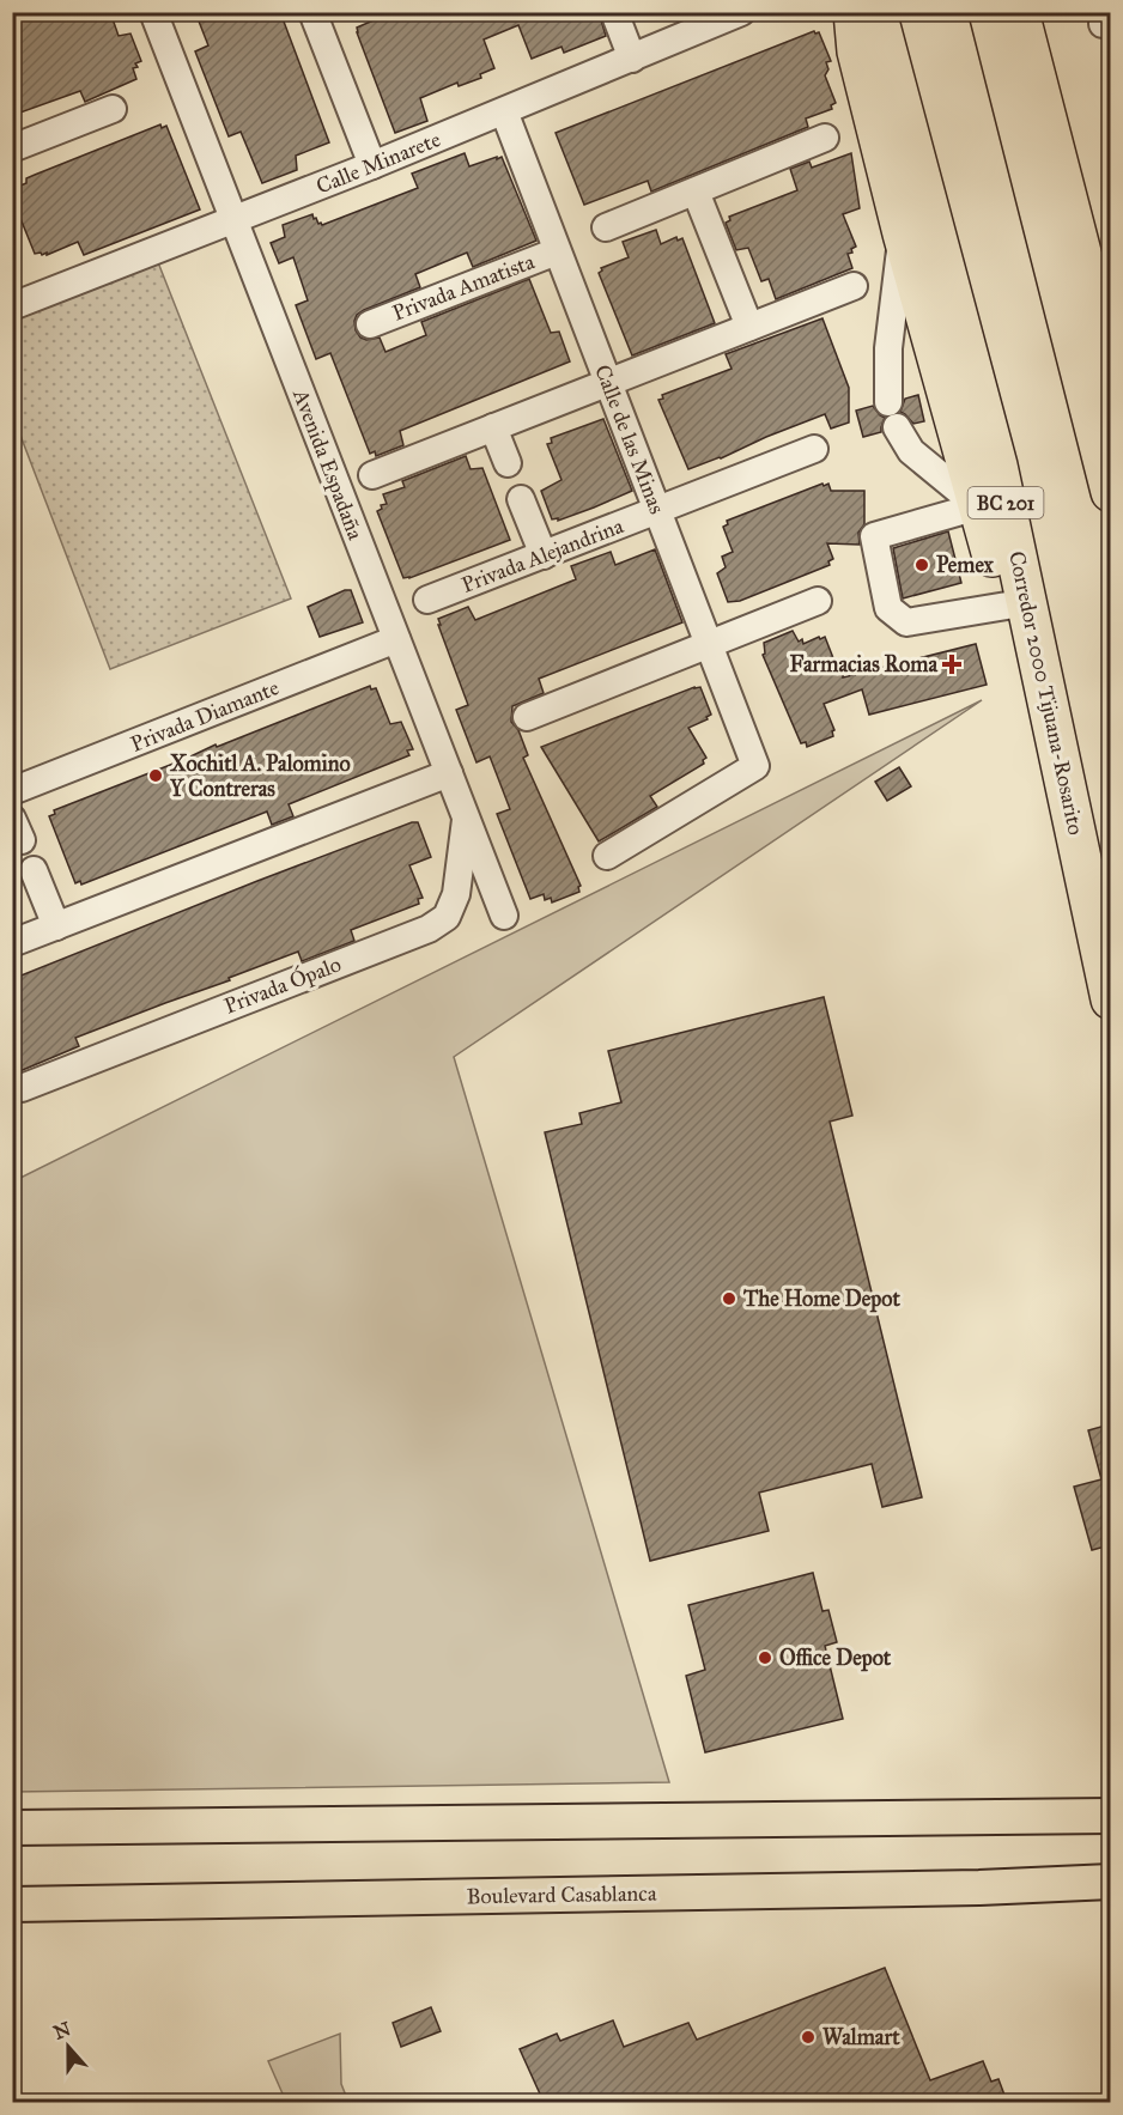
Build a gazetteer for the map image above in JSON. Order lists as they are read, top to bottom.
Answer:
{
  "streets": {
    "highway": ["BC 201", "Corredor 2000 Tijuana-Rosarito"],
    "main road": ["Boulevard Casablanca"],
    "street": [
      "Calle Minarete",
      "Privada Amatista",
      "Calle de las Minas",
      "Avenida Espadaña",
      "Privada Alejandrina",
      "Privada Diamante",
      "Privada Ópalo"
    ]
  },
  "crossings": [
    ["Calle Minarete", "Calle de las Minas"],
    ["Calle Minarete", "Avenida Espadaña"],
    ["Privada Amatista", "Calle de las Minas"],
    ["Calle de las Minas", "Privada Alejandrina"],
    ["Avenida Espadaña", "Privada Diamante"],
    ["Avenida Espadaña", "Privada Ópalo"]
  ],
  "places": {
    "other": [
      "Pemex",
      "Xochitl A. Palomino Y Contreras",
      "The Home Depot",
      "Office Depot",
      "Walmart"
    ],
    "health": ["Farmacias Roma"]
  },
  "north": "top"
}
